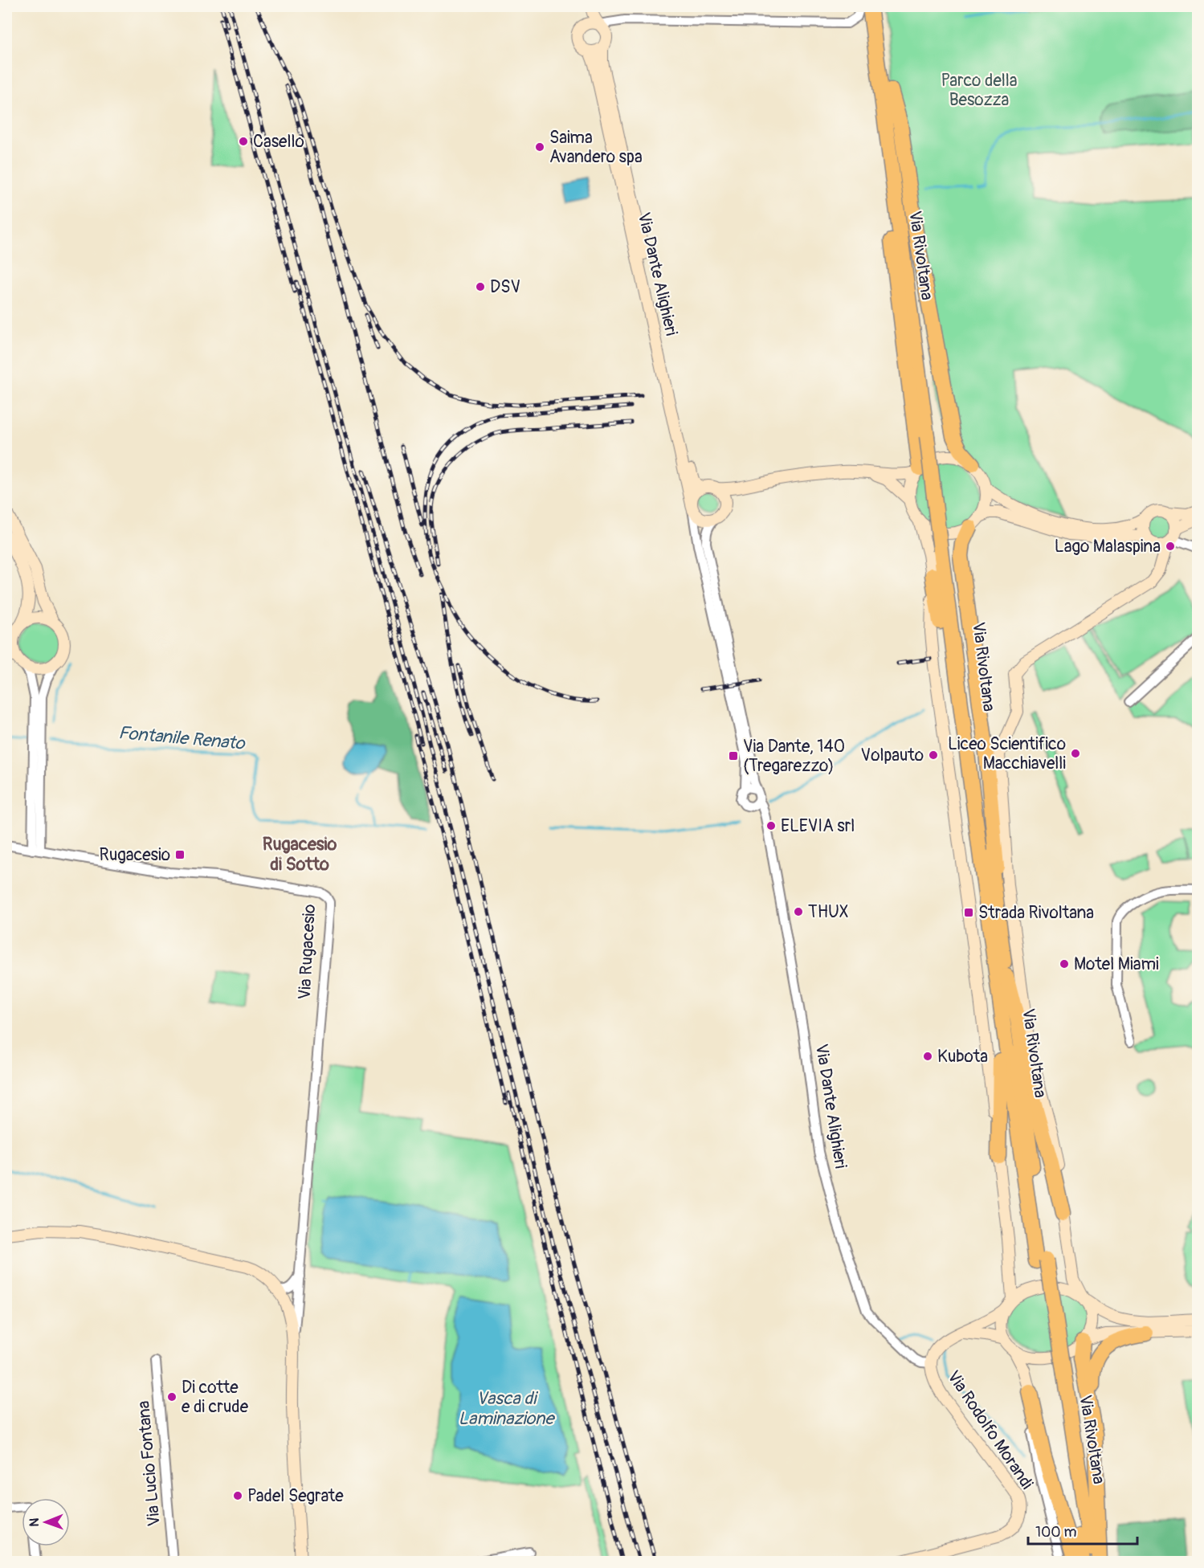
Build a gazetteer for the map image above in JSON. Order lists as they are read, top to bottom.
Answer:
{
  "streets": {
    "highway": ["Via Rivoltana"],
    "street": [
      "Via Dante Alighieri",
      "Via Rugacesio",
      "Via Rodolfo Morandi",
      "Via Lucio Fontana"
    ]
  },
  "crossings": [
    ["Via Dante Alighieri", "Via Rodolfo Morandi"]
  ],
  "districts": ["Rugacesio di Sotto"],
  "water": ["Fontanile Renato", "Vasca di Laminazione"],
  "parks": ["Parco della Besozza"],
  "places": {
    "other": [
      "Casello",
      "Saima Avandero spa",
      "DSV",
      "Lago Malaspina",
      "Liceo Scientifico Macchiavelli",
      "Volpauto",
      "ELEVIA srl",
      "THUX",
      "Motel Miami",
      "Kubota",
      "Di cotte e di crude",
      "Padel Segrate"
    ],
    "transit": ["Via Dante, 140 (Tregarezzo)", "Rugacesio", "Strada Rivoltana"]
  },
  "scale_bar": "100 m",
  "north": "left"
}
